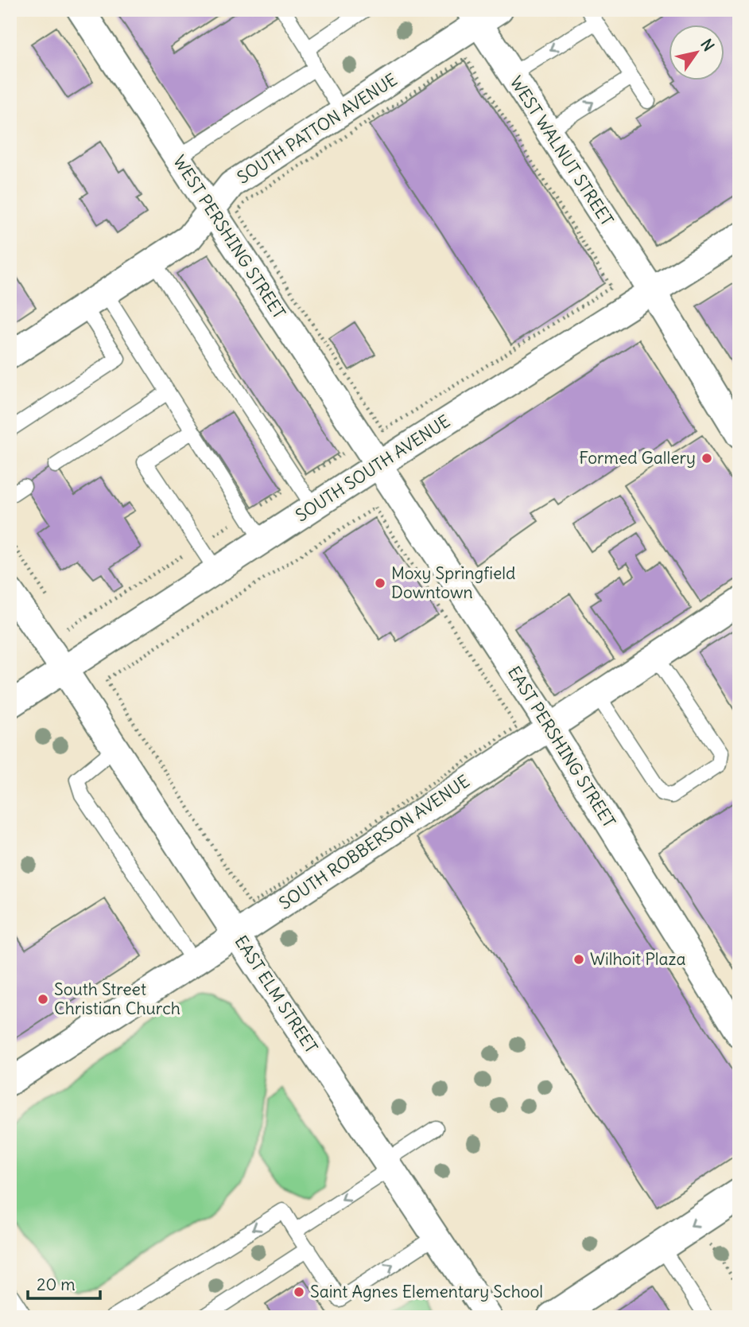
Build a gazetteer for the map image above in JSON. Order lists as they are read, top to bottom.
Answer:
{
  "streets": {
    "street": [
      "SOUTH PATTON AVENUE",
      "WEST WALNUT STREET",
      "WEST PERSHING STREET",
      "SOUTH SOUTH AVENUE",
      "EAST PERSHING STREET",
      "SOUTH ROBBERSON AVENUE",
      "EAST ELM STREET"
    ]
  },
  "crossings": [
    ["SOUTH PATTON AVENUE", "WEST WALNUT STREET"],
    ["SOUTH PATTON AVENUE", "WEST PERSHING STREET"],
    ["WEST WALNUT STREET", "SOUTH SOUTH AVENUE"],
    ["WEST PERSHING STREET", "SOUTH SOUTH AVENUE"],
    ["WEST PERSHING STREET", "EAST PERSHING STREET"],
    ["SOUTH SOUTH AVENUE", "EAST PERSHING STREET"],
    ["SOUTH SOUTH AVENUE", "EAST ELM STREET"],
    ["EAST PERSHING STREET", "SOUTH ROBBERSON AVENUE"],
    ["SOUTH ROBBERSON AVENUE", "EAST ELM STREET"]
  ],
  "places": [
    "Formed Gallery",
    "Moxy Springfield Downtown",
    "Wilhoit Plaza",
    "South Street Christian Church",
    "Saint Agnes Elementary School"
  ],
  "scale_bar": "20 m",
  "north": "top right"
}
